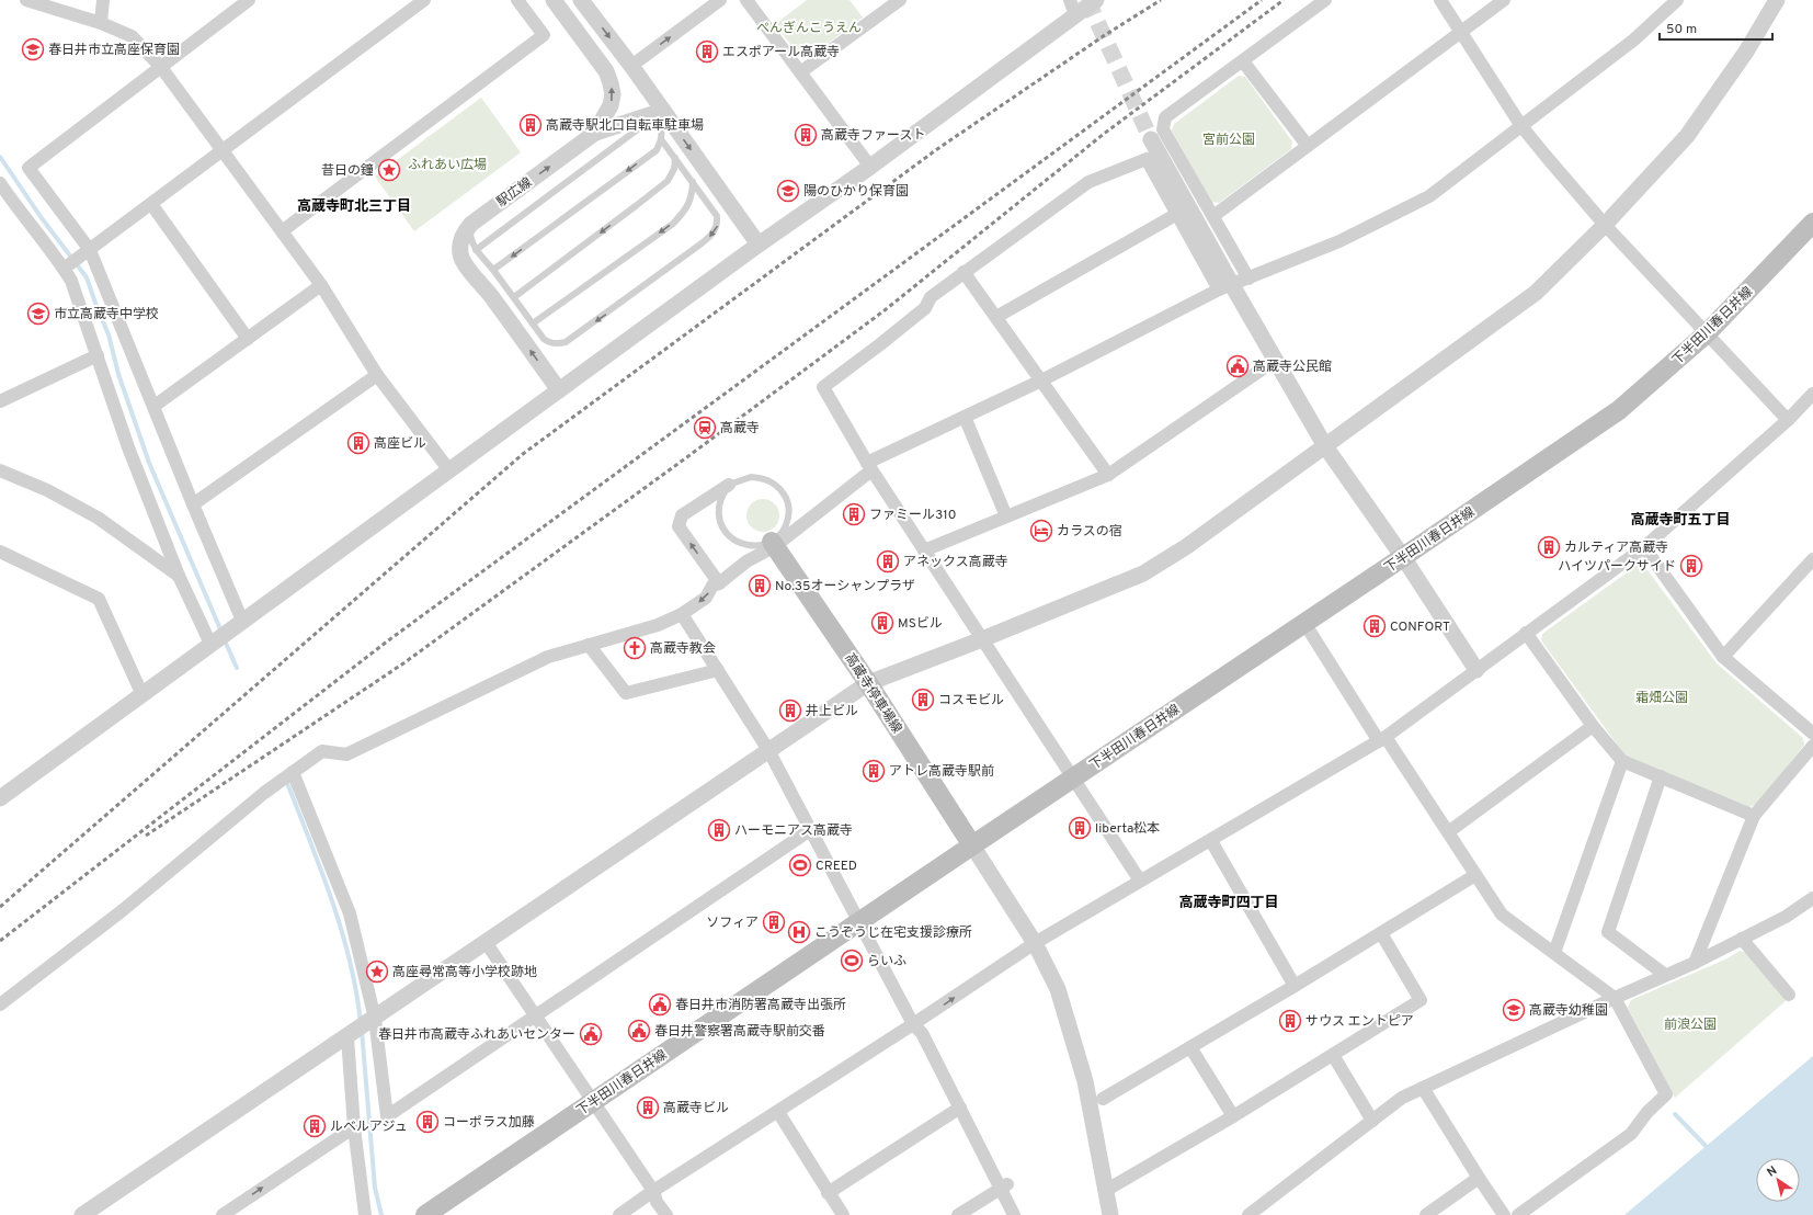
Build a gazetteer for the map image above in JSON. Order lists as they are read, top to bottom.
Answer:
{
  "streets": {
    "main road": ["下半田川春日井線", "高蔵寺停車場線"],
    "street": ["駅広線"]
  },
  "crossings": [
    ["下半田川春日井線", "高蔵寺停車場線"]
  ],
  "districts": ["高蔵寺町北三丁目", "高蔵寺町五丁目", "高蔵寺町四丁目"],
  "parks": [
    "ぺんぎんこうえん",
    "宮前公園",
    "ふれあい広場",
    "霜畑公園",
    "前浪公園"
  ],
  "places": {
    "school or university": [
      "春日井市立高座保育園",
      "陽のひかり保育園",
      "市立高蔵寺中学校",
      "高蔵寺幼稚園"
    ],
    "building": [
      "エスポアール高蔵寺",
      "高蔵寺駅北口自転車駐車場",
      "高蔵寺ファースト",
      "高座ビル",
      "ファミール310",
      "カルティア高蔵寺",
      "アネックス高蔵寺",
      "ハイツパークサイド",
      "No.35オーシャンプラザ",
      "MSビル",
      "CONFORT",
      "コスモビル",
      "井上ビル",
      "アトレ高蔵寺駅前",
      "liberta松本",
      "ハーモニアス高蔵寺",
      "ソフィア",
      "サウス エントピア",
      "高蔵寺ビル",
      "コーポラス加藤",
      "ルベルアジュ"
    ],
    "place": ["昔日の鐘", "高座尋常高等小学校跡地"],
    "public building": [
      "高蔵寺公民館",
      "春日井市消防署高蔵寺出張所",
      "春日井警察署高蔵寺駅前交番",
      "春日井市高蔵寺ふれあいセンター"
    ],
    "station": ["高蔵寺"],
    "hotel": ["カラスの宿"],
    "church": ["高蔵寺教会"],
    "sports": ["CREED", "らいふ"],
    "hospital": ["こうぞうじ在宅支援診療所"]
  },
  "scale_bar": "50 m",
  "north": "top left"
}
